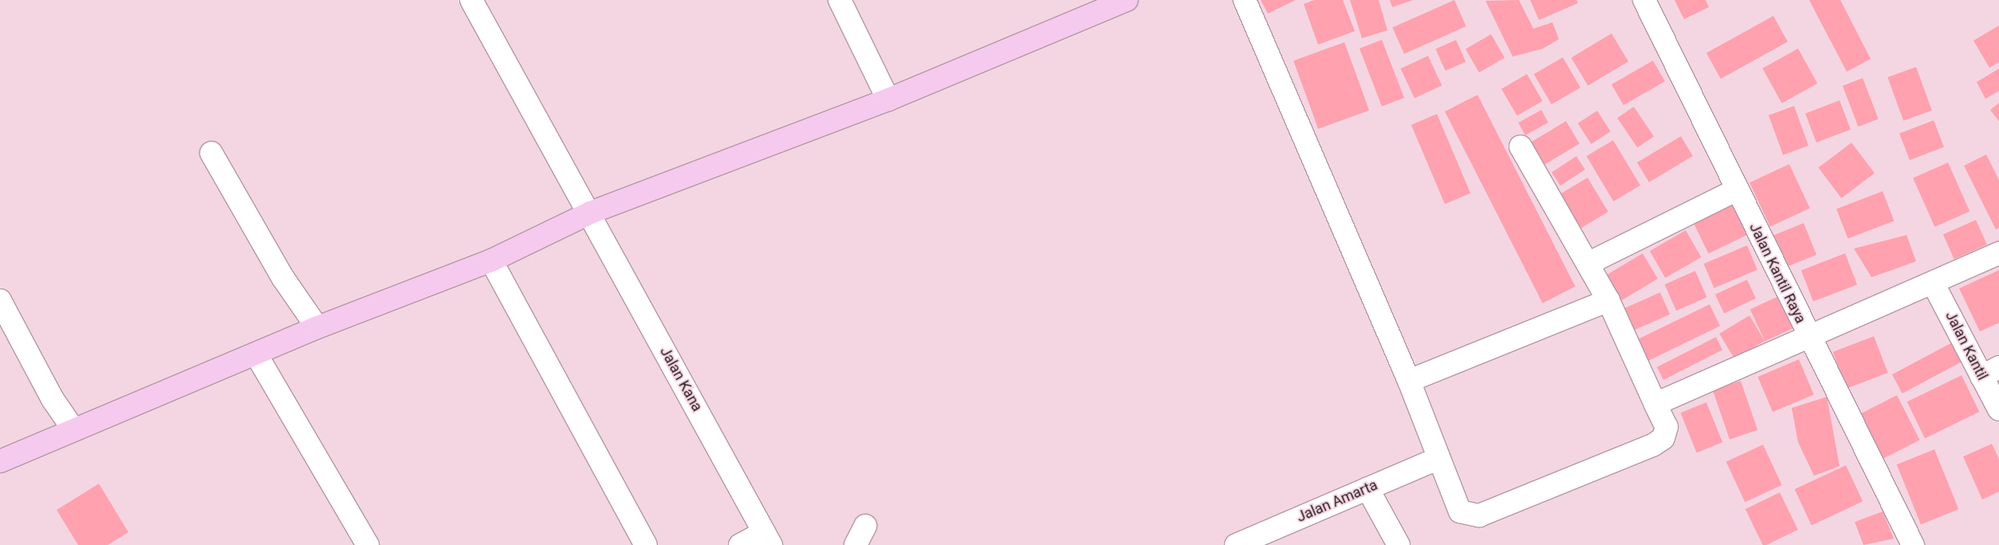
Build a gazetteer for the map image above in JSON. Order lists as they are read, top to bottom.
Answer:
{
  "streets": {
    "street": [
      "Jalan Kantil Raya",
      "Jalan Kantil",
      "Jalan Kana",
      "Jalan Amarta"
    ]
  }
}
